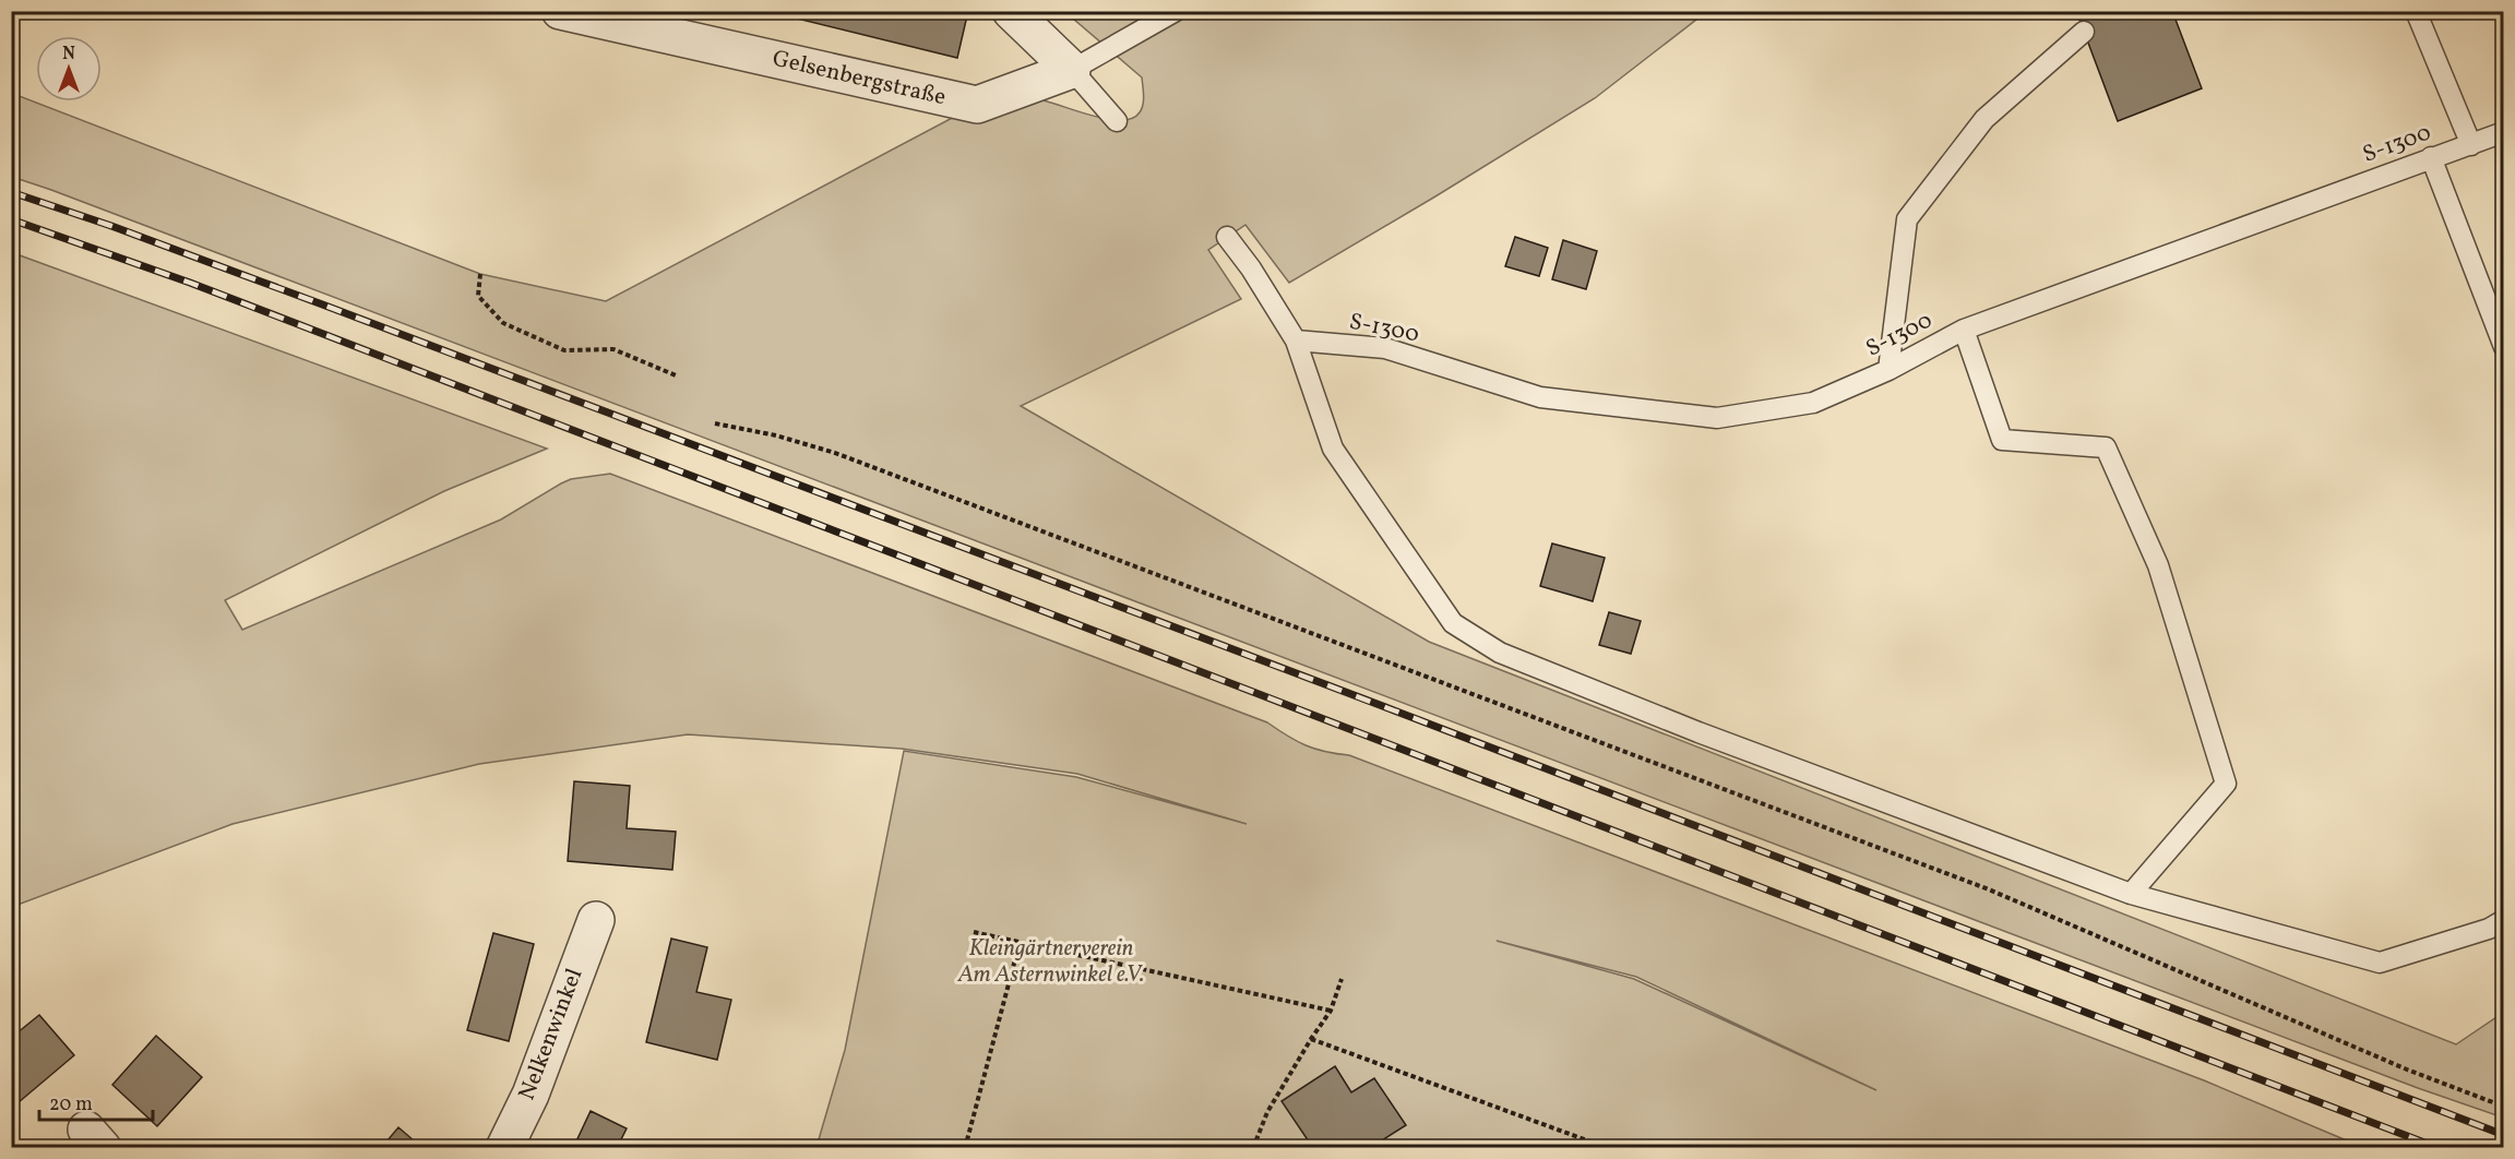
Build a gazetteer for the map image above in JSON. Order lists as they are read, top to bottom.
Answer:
{
  "streets": {
    "street": ["Gelsenbergstraße", "Nelkenwinkel"],
    "lane": ["S-1300"]
  },
  "parks": ["Kleingärtnerverein Am Asternwinkel e.V."],
  "scale_bar": "20 m",
  "north": "top"
}
